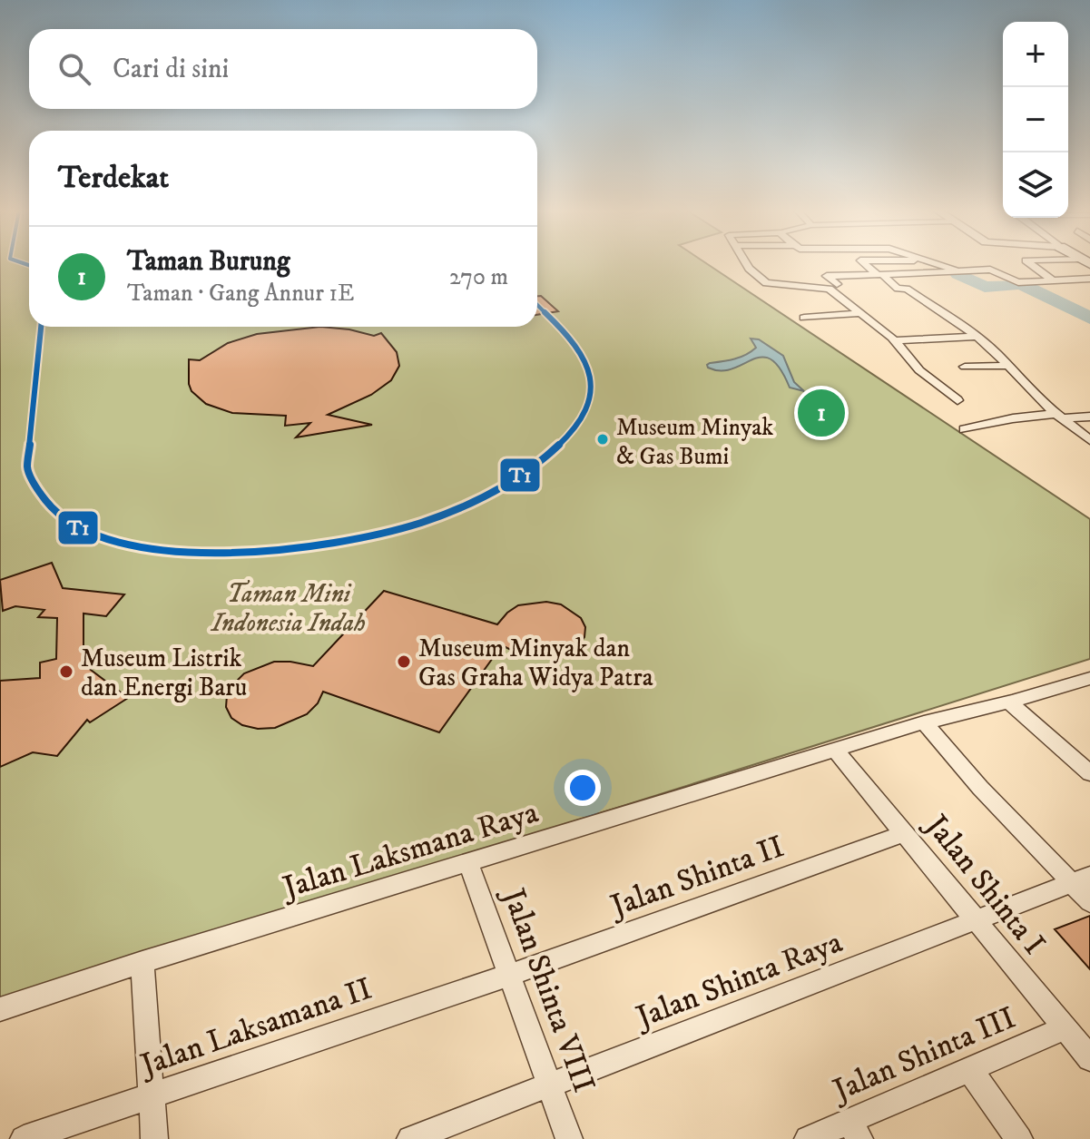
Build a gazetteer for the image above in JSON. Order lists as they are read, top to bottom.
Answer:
{
  "streets": {
    "street": [
      "Jalan Laksmana Raya",
      "Jalan Shinta II",
      "Jalan Shinta I",
      "Jalan Shinta Raya",
      "Jalan Shinta VIII",
      "Jalan Laksamana II",
      "Jalan Shinta III"
    ]
  },
  "crossings": [
    ["Jalan Laksmana Raya", "Jalan Shinta I"],
    ["Jalan Laksmana Raya", "Jalan Shinta VIII"],
    ["Jalan Shinta II", "Jalan Shinta I"],
    ["Jalan Shinta II", "Jalan Shinta VIII"],
    ["Jalan Shinta II", "Jalan Laksamana II"],
    ["Jalan Shinta I", "Jalan Shinta Raya"],
    ["Jalan Shinta I", "Jalan Shinta III"],
    ["Jalan Shinta Raya", "Jalan Shinta VIII"],
    ["Jalan Shinta VIII", "Jalan Laksamana II"]
  ],
  "parks": ["Taman Mini Indonesia Indah"],
  "places": ["Museum Minyak & Gas Bumi", "Museum Minyak dan Gas Graha Widya Patra", "Museum Listrik dan Energi Baru"],
  "lines": ["transit line T1"],
  "page": {
    "map_buttons": ["+", "−"],
    "search": "Cari di sini",
    "heading": "Terdekat",
    "list": [
      {
        "mark": "1",
        "name": "Taman Burung",
        "note": "Taman · Gang Annur 1E",
        "value": "270 m"
      }
    ],
    "pins": "1"
  }
}
